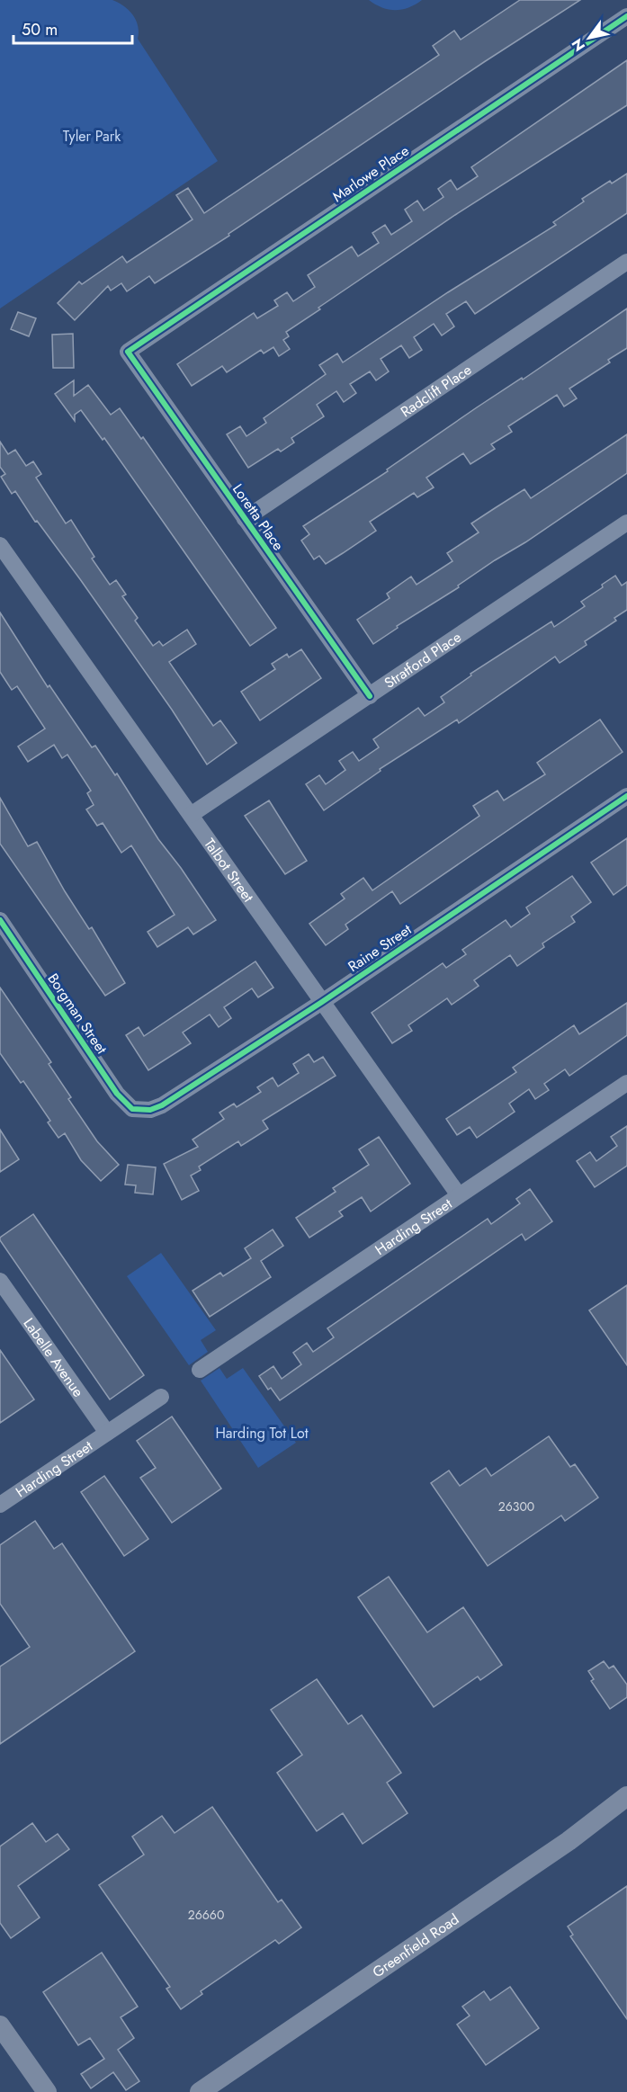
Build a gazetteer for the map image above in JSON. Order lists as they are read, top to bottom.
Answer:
{
  "streets": {
    "main road": ["Greenfield Road"],
    "street": [
      "Marlowe Place",
      "Radclift Place",
      "Loretta Place",
      "Stratford Place",
      "Talbot Street",
      "Raine Street",
      "Borgman Street",
      "Harding Street",
      "Labelle Avenue"
    ]
  },
  "crossings": [
    ["Marlowe Place", "Loretta Place"],
    ["Radclift Place", "Loretta Place"],
    ["Loretta Place", "Stratford Place"],
    ["Stratford Place", "Talbot Street"],
    ["Talbot Street", "Raine Street"],
    ["Talbot Street", "Harding Street"],
    ["Raine Street", "Borgman Street"],
    ["Harding Street", "Labelle Avenue"]
  ],
  "parks": ["Tyler Park", "Harding Tot Lot"],
  "house_numbers": ["26300", "26660"],
  "scale_bar": "50 m",
  "north": "bottom left"
}
